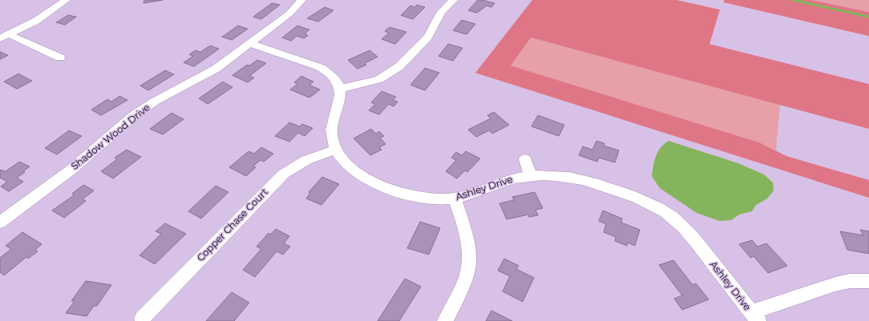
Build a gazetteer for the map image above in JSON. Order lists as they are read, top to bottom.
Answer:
{
  "streets": {
    "street": ["Shadow Wood Drive", "Ashley Drive", "Copper Chase Court"]
  },
  "crossings": [
    ["Ashley Drive", "Copper Chase Court"]
  ]
}
